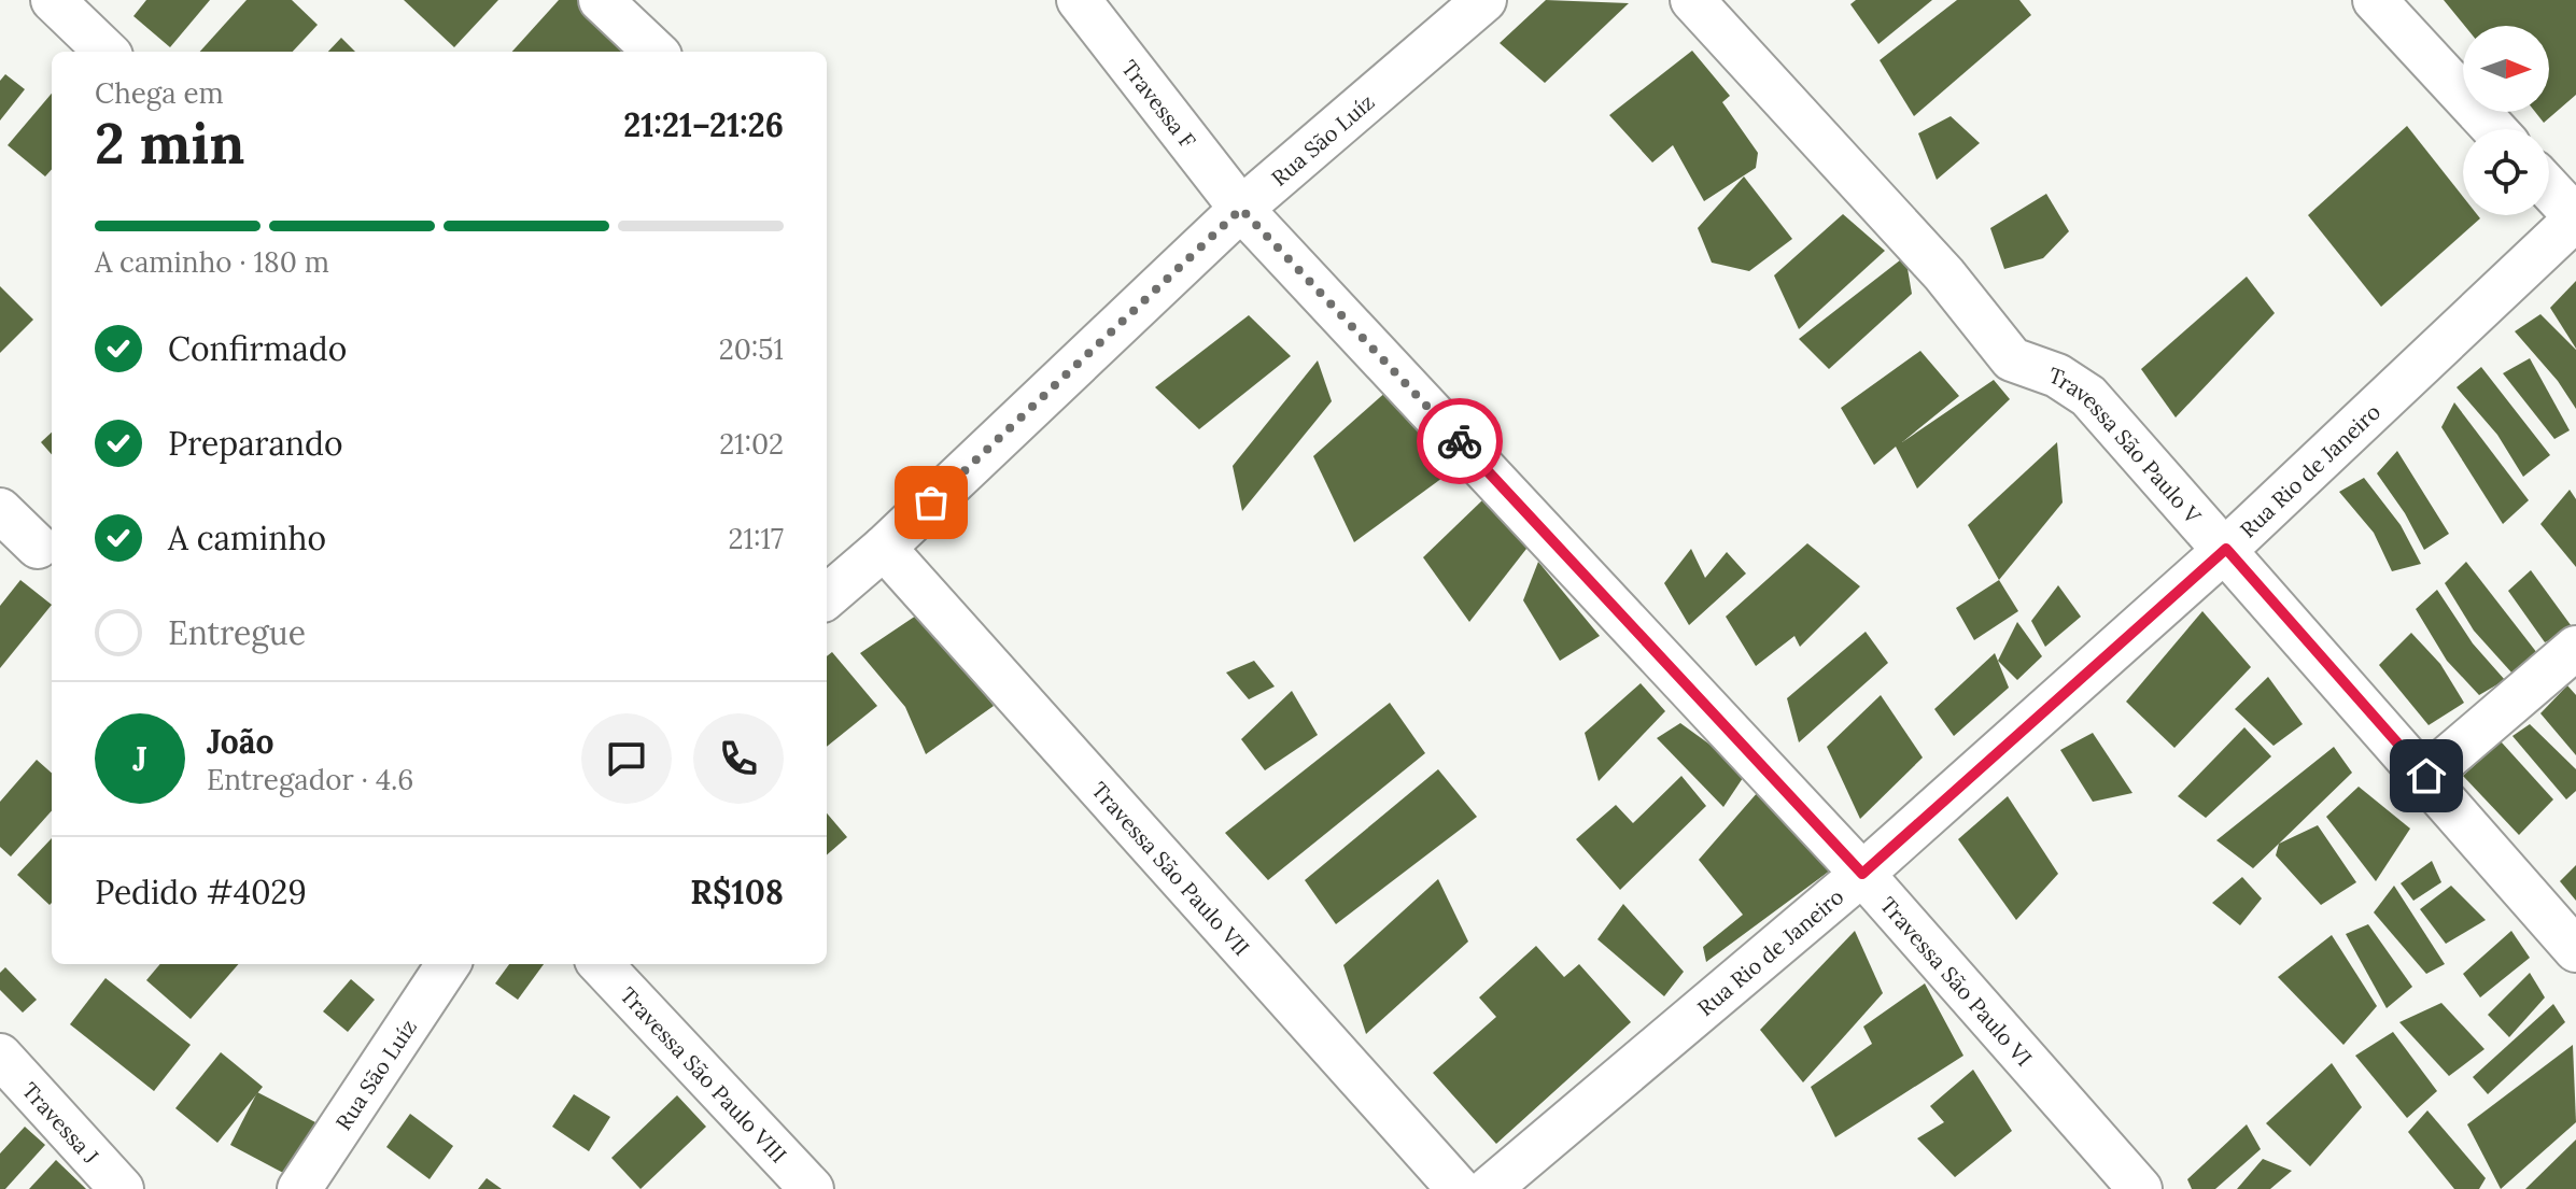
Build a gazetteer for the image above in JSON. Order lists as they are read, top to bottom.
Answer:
{
  "streets": {
    "street": [
      "Travessa F",
      "Rua São Luíz",
      "Travessa São Paulo V",
      "Rua Rio de Janeiro",
      "Travessa São Paulo VII",
      "Travessa São Paulo VI",
      "Travessa São Paulo VIII",
      "Travessa J"
    ]
  },
  "crossings": [
    ["Travessa F", "Rua São Luíz"],
    ["Travessa F", "Travessa São Paulo VI"],
    ["Rua São Luíz", "Travessa São Paulo VII"],
    ["Rua São Luíz", "Travessa São Paulo VI"],
    ["Travessa São Paulo V", "Rua Rio de Janeiro"],
    ["Rua Rio de Janeiro", "Travessa São Paulo VI"]
  ],
  "north": "right",
  "page": {
    "heading": ["2 min", "Chega em", "21:21–21:26"],
    "panel": [
      "João",
      "Entregador · 4.6",
      "Pedido #4029",
      "R$108"
    ],
    "bar": "A caminho · 180 m",
    "list": [
      ["Confirmado", "20:51"],
      ["Preparando", "21:02"],
      ["A caminho", "21:17"],
      "Entregue"
    ],
    "round": "J"
  }
}
